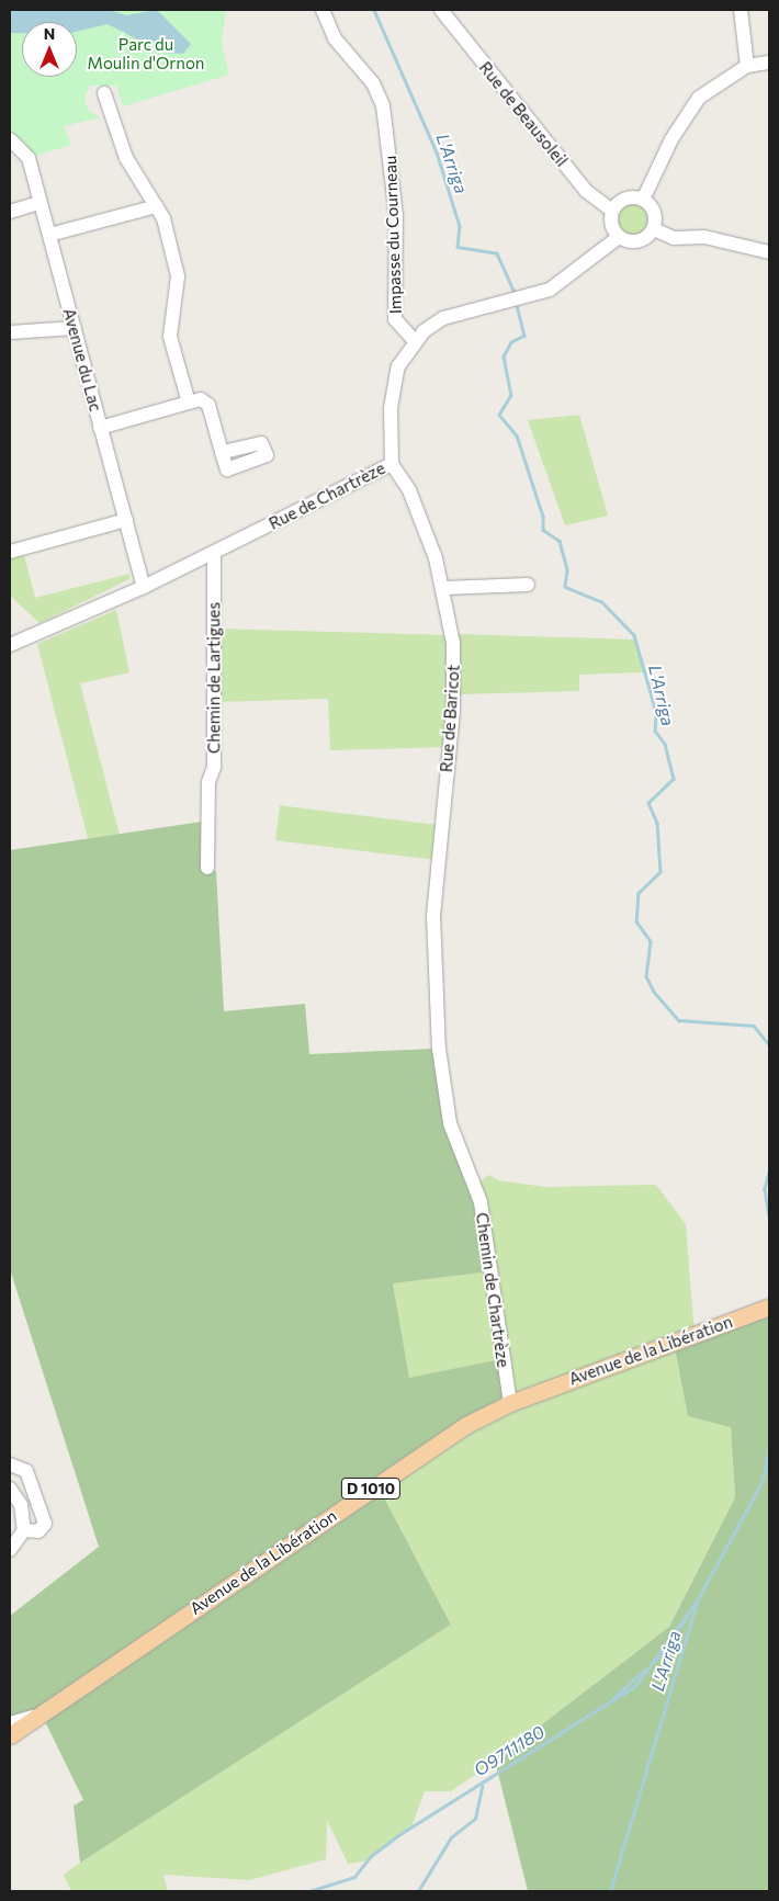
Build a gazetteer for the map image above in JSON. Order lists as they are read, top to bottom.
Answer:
{
  "streets": {
    "main road": ["Avenue de la Libération", "D 1010"],
    "street": [
      "Rue de Beausoleil",
      "Impasse du Courneau",
      "Avenue du Lac",
      "Rue de Chartrèze",
      "Chemin de Lartigues",
      "Rue de Baricot",
      "Chemin de Chartrèze"
    ]
  },
  "crossings": [
    ["Rue de Beausoleil", "Rue de Chartrèze"],
    ["Impasse du Courneau", "Rue de Chartrèze"],
    ["Avenue du Lac", "Rue de Chartrèze"],
    ["Rue de Chartrèze", "Chemin de Lartigues"],
    ["Rue de Chartrèze", "Rue de Baricot"],
    ["Rue de Baricot", "Chemin de Chartrèze"],
    ["Chemin de Chartrèze", "Avenue de la Libération"]
  ],
  "water": ["L'Arriga", "O9711180"],
  "parks": ["Parc du Moulin d'Ornon"],
  "north": "top"
}
